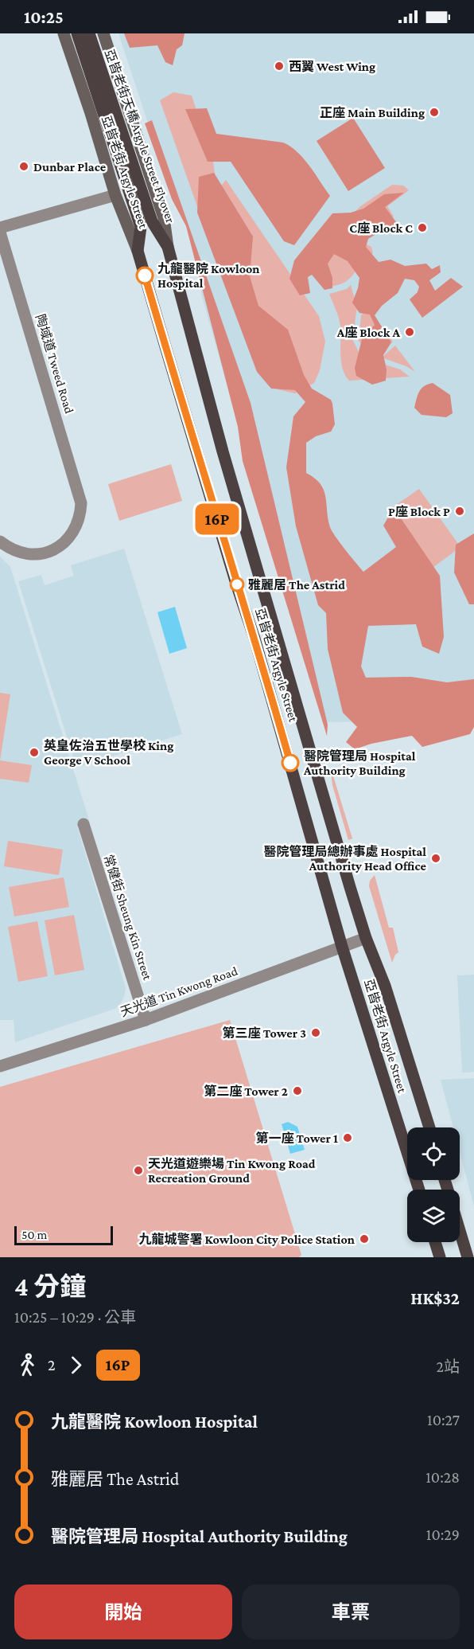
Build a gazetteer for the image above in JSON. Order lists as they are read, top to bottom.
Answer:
{
  "streets": {
    "main road": ["亞皆老街天橋 Argyle Street Flyover", "亞皆老街 Argyle Street"],
    "street": ["陶域道 Tweed Road", "常健街 Sheung Kin Street", "天光道 Tin Kwong Road"]
  },
  "crossings": [
    ["亞皆老街天橋 Argyle Street Flyover", "亞皆老街 Argyle Street"],
    ["亞皆老街 Argyle Street", "天光道 Tin Kwong Road"],
    ["常健街 Sheung Kin Street", "天光道 Tin Kwong Road"]
  ],
  "places": [
    "西翼 West Wing",
    "正座 Main Building",
    "Dunbar Place",
    "C座 Block C",
    "九龍醫院 Kowloon Hospital",
    "A座 Block A",
    "P座 Block P",
    "雅麗居 The Astrid",
    "英皇佐治五世學校 King George V School",
    "醫院管理局 Hospital Authority Building",
    "醫院管理局總辦事處 Hospital Authority Head Office",
    "第三座 Tower 3",
    "第二座 Tower 2",
    "第一座 Tower 1",
    "天光道遊樂場 Tin Kwong Road Recreation Ground",
    "九龍城警署 Kowloon City Police Station"
  ],
  "lines": ["bus line 16P"],
  "scale_bar": "50 m",
  "page": {
    "status": "10:25",
    "on_map": "16P",
    "scale": "50 m",
    "heading": ["4 分鐘", "10:25 – 10:29 · 公車", "HK$32"],
    "legs": ["2", "16P", "2站"],
    "list": [
      {
        "name": "九龍醫院 Kowloon Hospital",
        "value": "10:27"
      },
      {
        "name": "雅麗居 The Astrid",
        "value": "10:28"
      },
      {
        "name": "醫院管理局 Hospital Authority Building",
        "value": "10:29"
      }
    ],
    "buttons": ["開始", "車票"]
  }
}
